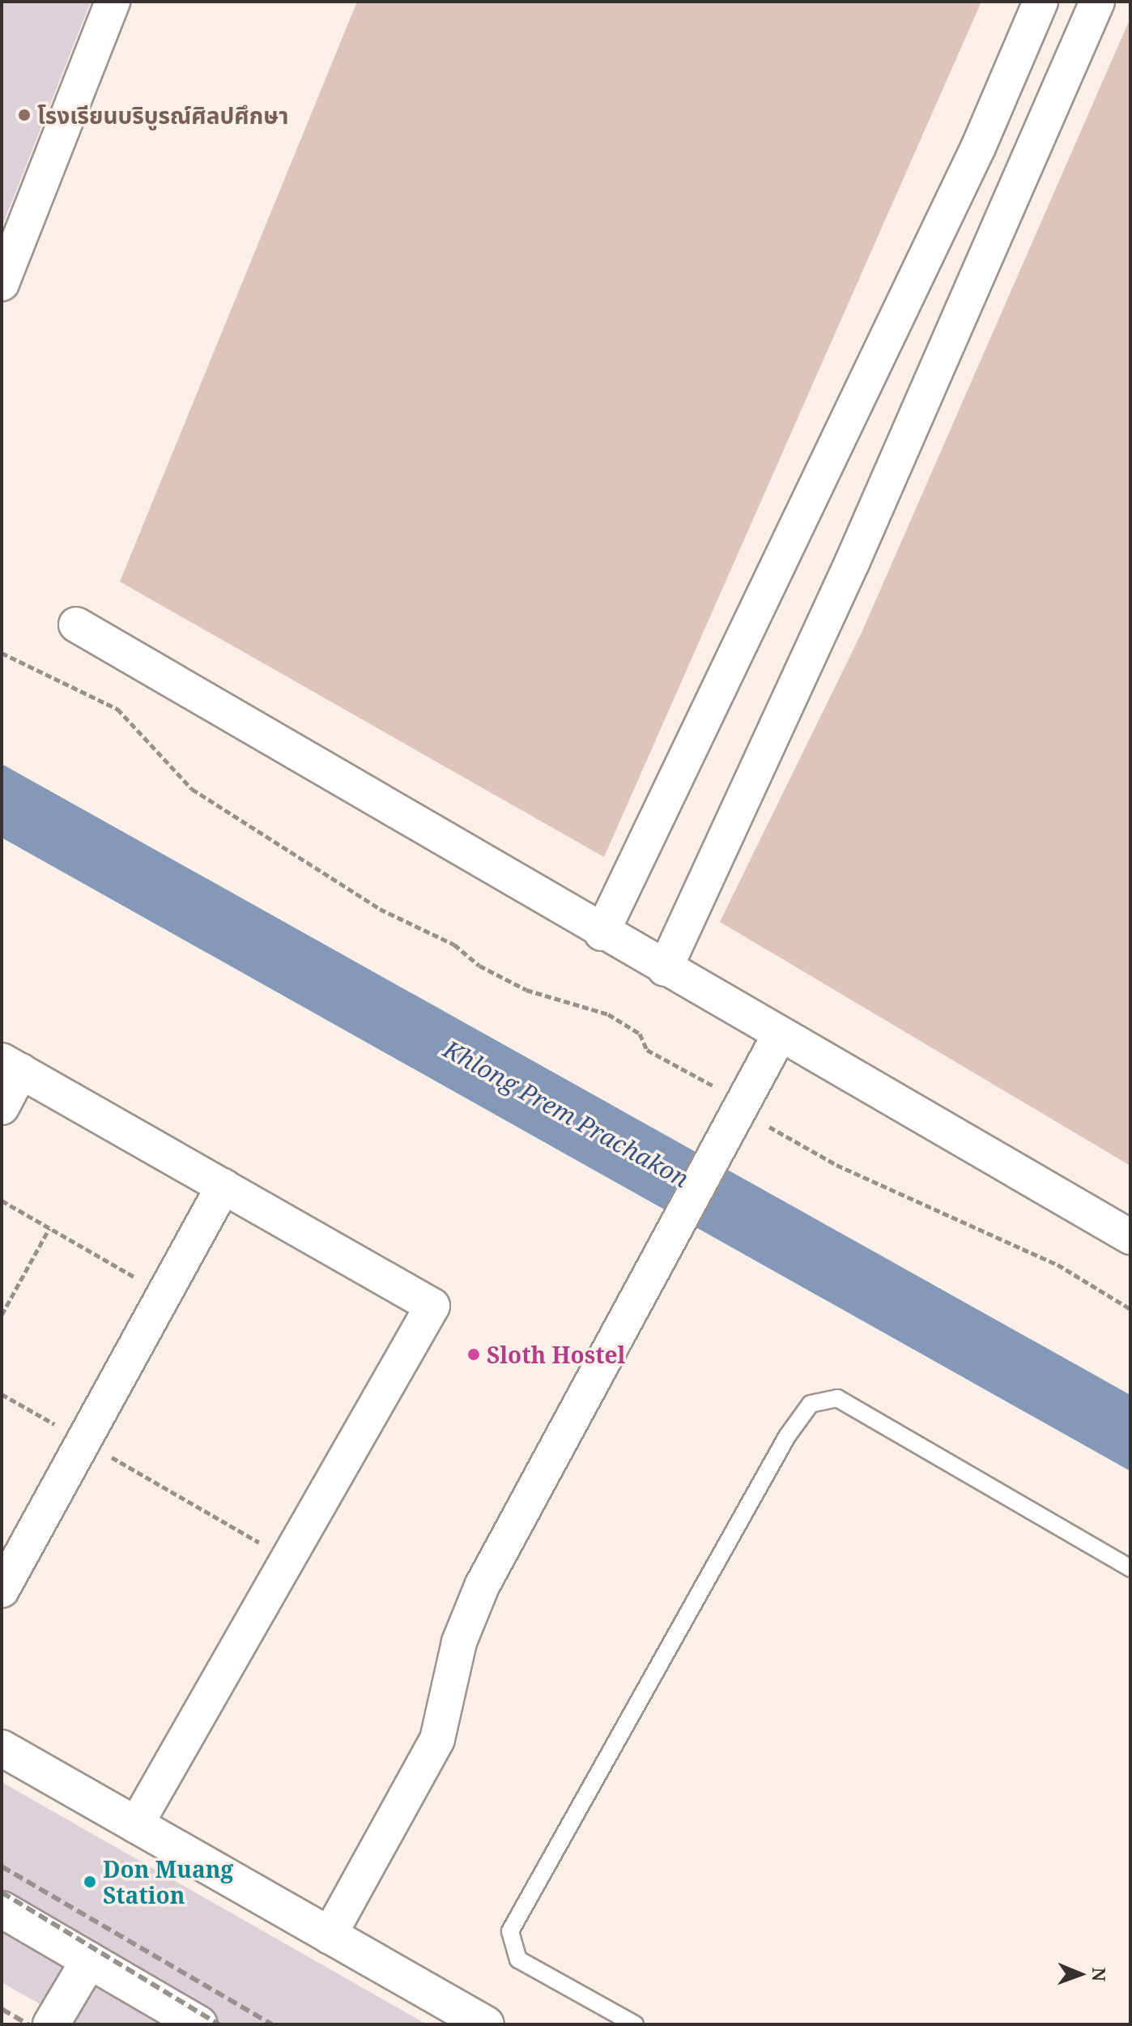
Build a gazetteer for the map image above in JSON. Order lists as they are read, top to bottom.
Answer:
{
  "water": ["Khlong Prem Prachakon"],
  "places": ["โรงเรียนบริบูรณ์ศิลปศึกษา", "Sloth Hostel", "Don Muang Station"],
  "north": "right"
}
